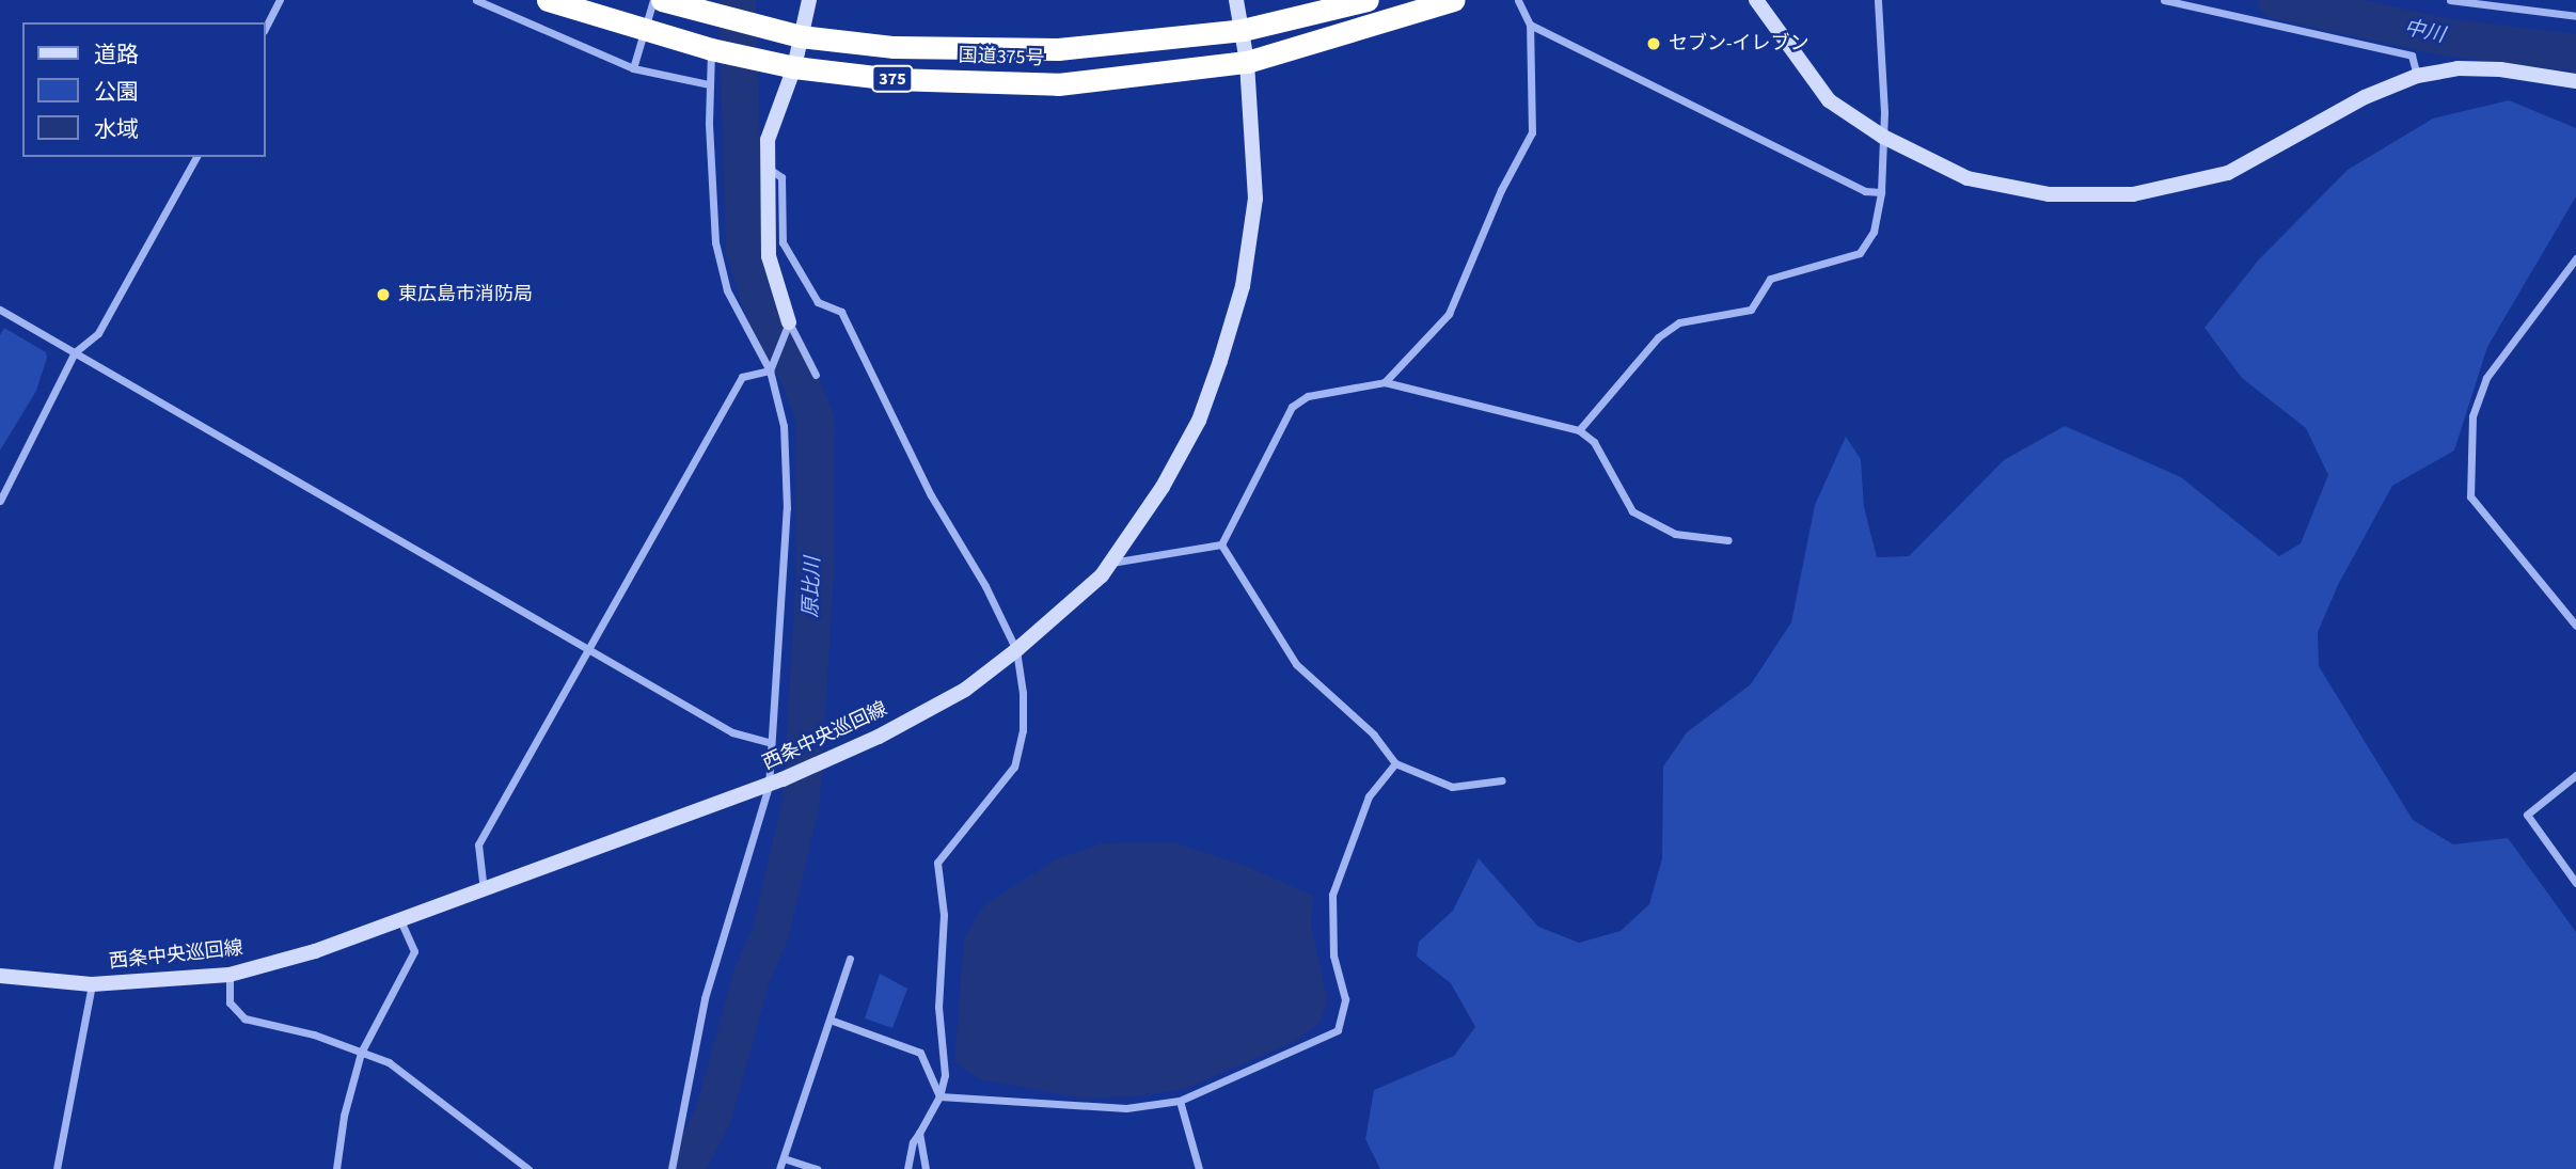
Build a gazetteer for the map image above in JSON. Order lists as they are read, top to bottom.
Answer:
{
  "streets": {
    "highway": ["国道375号", "375"],
    "street": ["西条中央巡回線"]
  },
  "crossings": [
    ["国道375号", "西条中央巡回線"]
  ],
  "water": ["中川", "原比川"],
  "places": ["セブン-イレブン", "東広島市消防局"],
  "legend": ["道路", "公園", "水域"]
}
